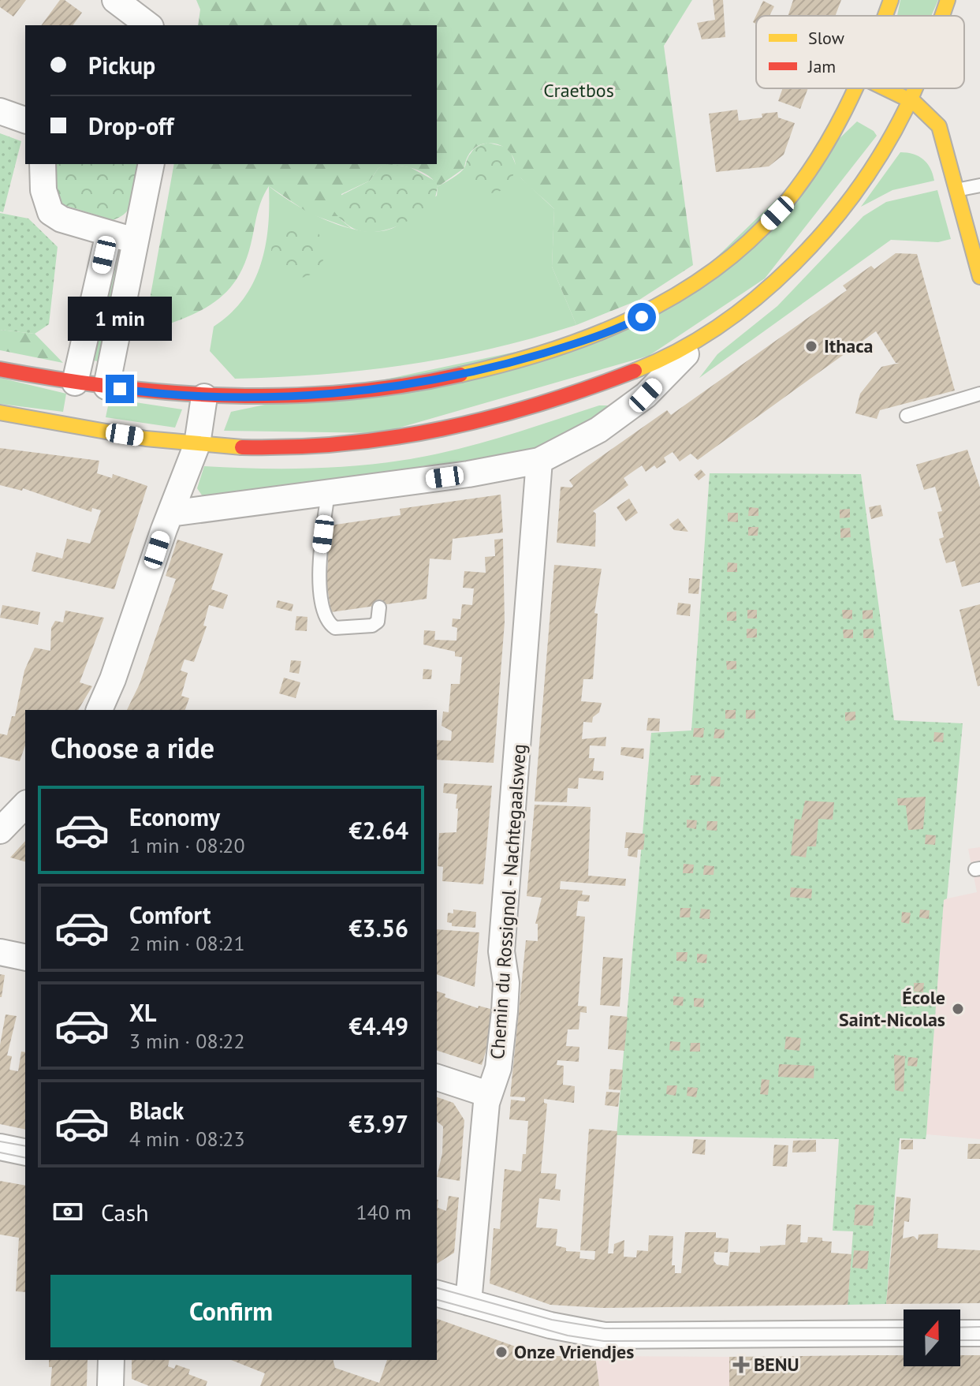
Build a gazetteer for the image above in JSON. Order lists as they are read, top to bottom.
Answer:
{
  "streets": {
    "street": ["Chemin du Rossignol - Nachtegaalsweg"]
  },
  "parks": ["Craetbos"],
  "places": {
    "other": ["Ithaca", "École Saint-Nicolas", "Onze Vriendjes"],
    "health": ["BENU"]
  },
  "legend": ["Slow", "Jam"],
  "north": "top",
  "page": {
    "banner": ["Pickup", "Drop-off"],
    "bubble": "1 min",
    "heading": "Choose a ride",
    "list": [
      {
        "name": "Economy",
        "note": "1 min · 08:20",
        "value": "€2.64"
      },
      {
        "name": "Comfort",
        "note": "2 min · 08:21",
        "value": "€3.56"
      },
      {
        "name": "XL",
        "note": "3 min · 08:22",
        "value": "€4.49"
      },
      {
        "name": "Black",
        "note": "4 min · 08:23",
        "value": "€3.97"
      }
    ],
    "pay": ["Cash", "140 m"],
    "buttons": "Confirm"
  }
}
